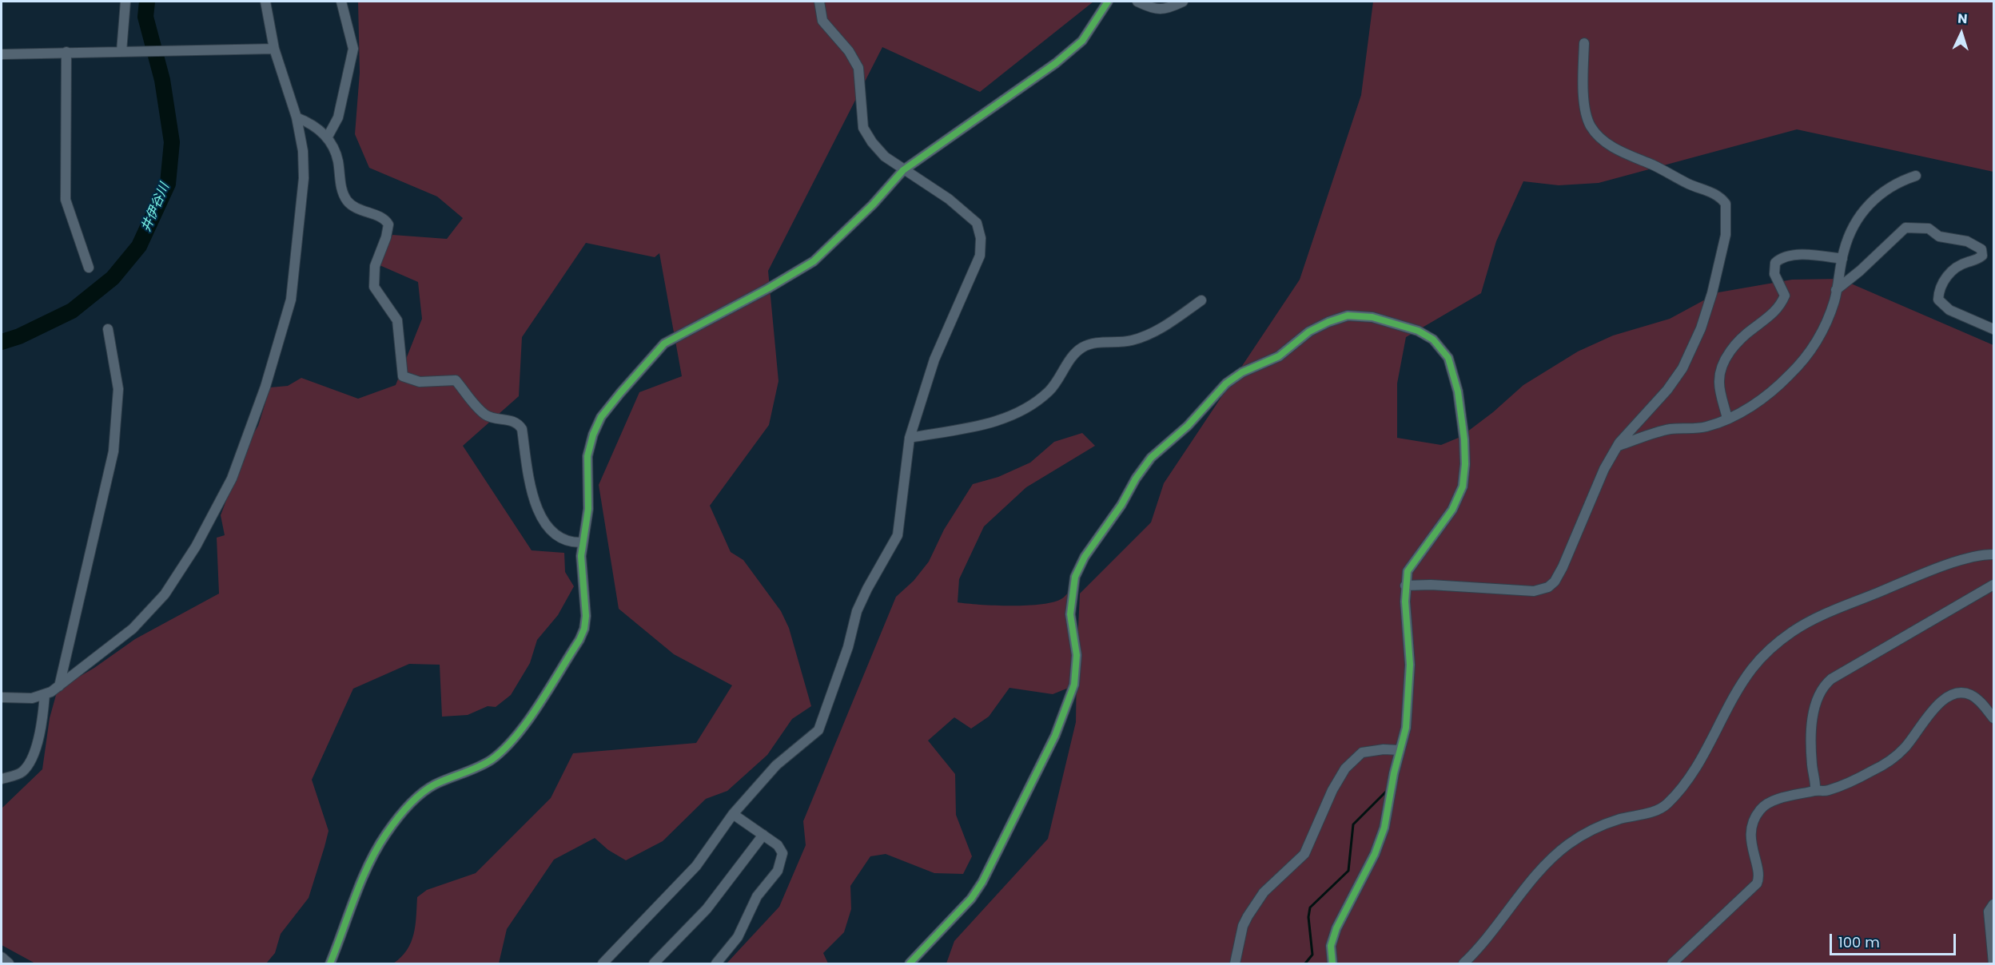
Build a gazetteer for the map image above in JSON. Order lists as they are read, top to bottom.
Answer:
{
  "water": ["井伊谷川"],
  "scale_bar": "100 m",
  "north": "top"
}
